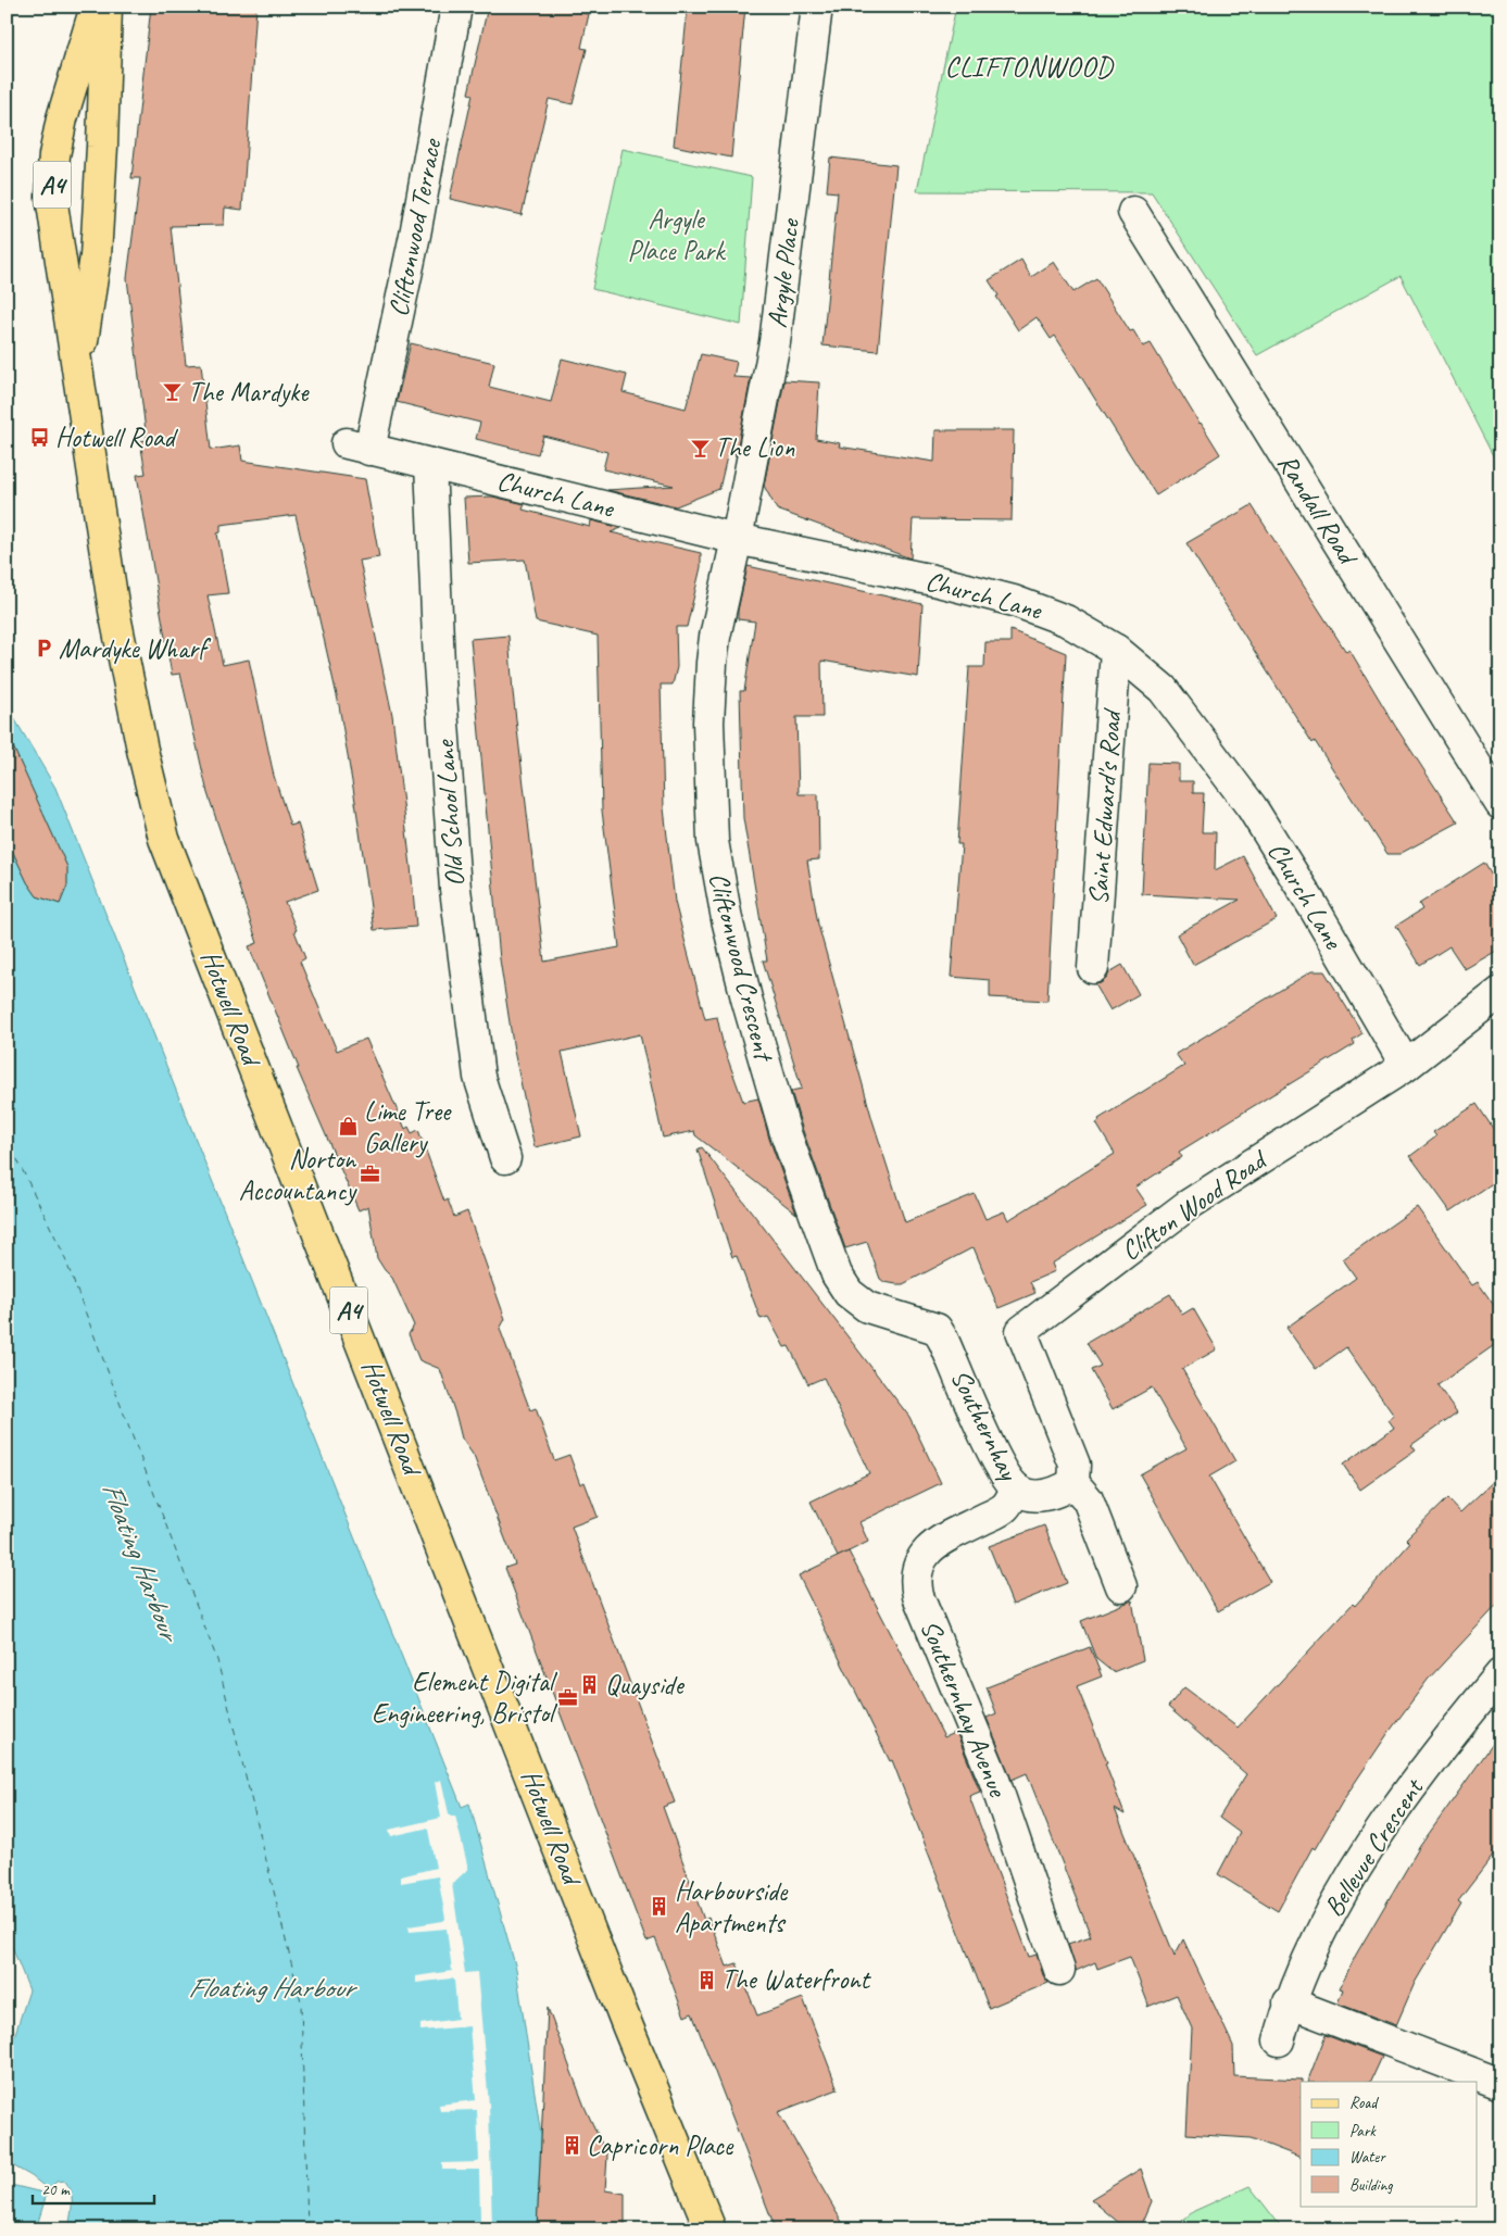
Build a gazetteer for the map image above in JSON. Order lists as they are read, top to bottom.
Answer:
{
  "streets": {
    "main road": ["A4", "Hotwell Road"],
    "street": [
      "Cliftonwood Terrace",
      "Argyle Place",
      "Church Lane",
      "Randall Road",
      "Saint Edward's Road",
      "Old School Lane",
      "Cliftonwood Crescent",
      "Clifton Wood Road",
      "Southernhay",
      "Southernhay Avenue",
      "Bellevue Crescent"
    ]
  },
  "crossings": [
    ["Cliftonwood Terrace", "Church Lane"],
    ["Argyle Place", "Church Lane"],
    ["Argyle Place", "Cliftonwood Crescent"],
    ["Church Lane", "Saint Edward's Road"],
    ["Church Lane", "Old School Lane"],
    ["Church Lane", "Cliftonwood Crescent"],
    ["Church Lane", "Clifton Wood Road"],
    ["Cliftonwood Crescent", "Southernhay"],
    ["Clifton Wood Road", "Southernhay"],
    ["Southernhay", "Southernhay Avenue"]
  ],
  "districts": ["CLIFTONWOOD"],
  "water": ["Floating Harbour"],
  "parks": ["Argyle Place Park"],
  "places": {
    "bar": ["The Mardyke", "The Lion"],
    "bus stop": ["Hotwell Road"],
    "parking": ["Mardyke Wharf"],
    "shop": ["Lime Tree Gallery"],
    "office": ["Norton Accountancy", "Element Digital Engineering, Bristol"],
    "building": [
      "Quayside",
      "Harbourside Apartments",
      "The Waterfront",
      "Capricorn Place"
    ]
  },
  "legend": [
    "Road",
    "Park",
    "Water",
    "Building"
  ],
  "scale_bar": "20 m"
}
